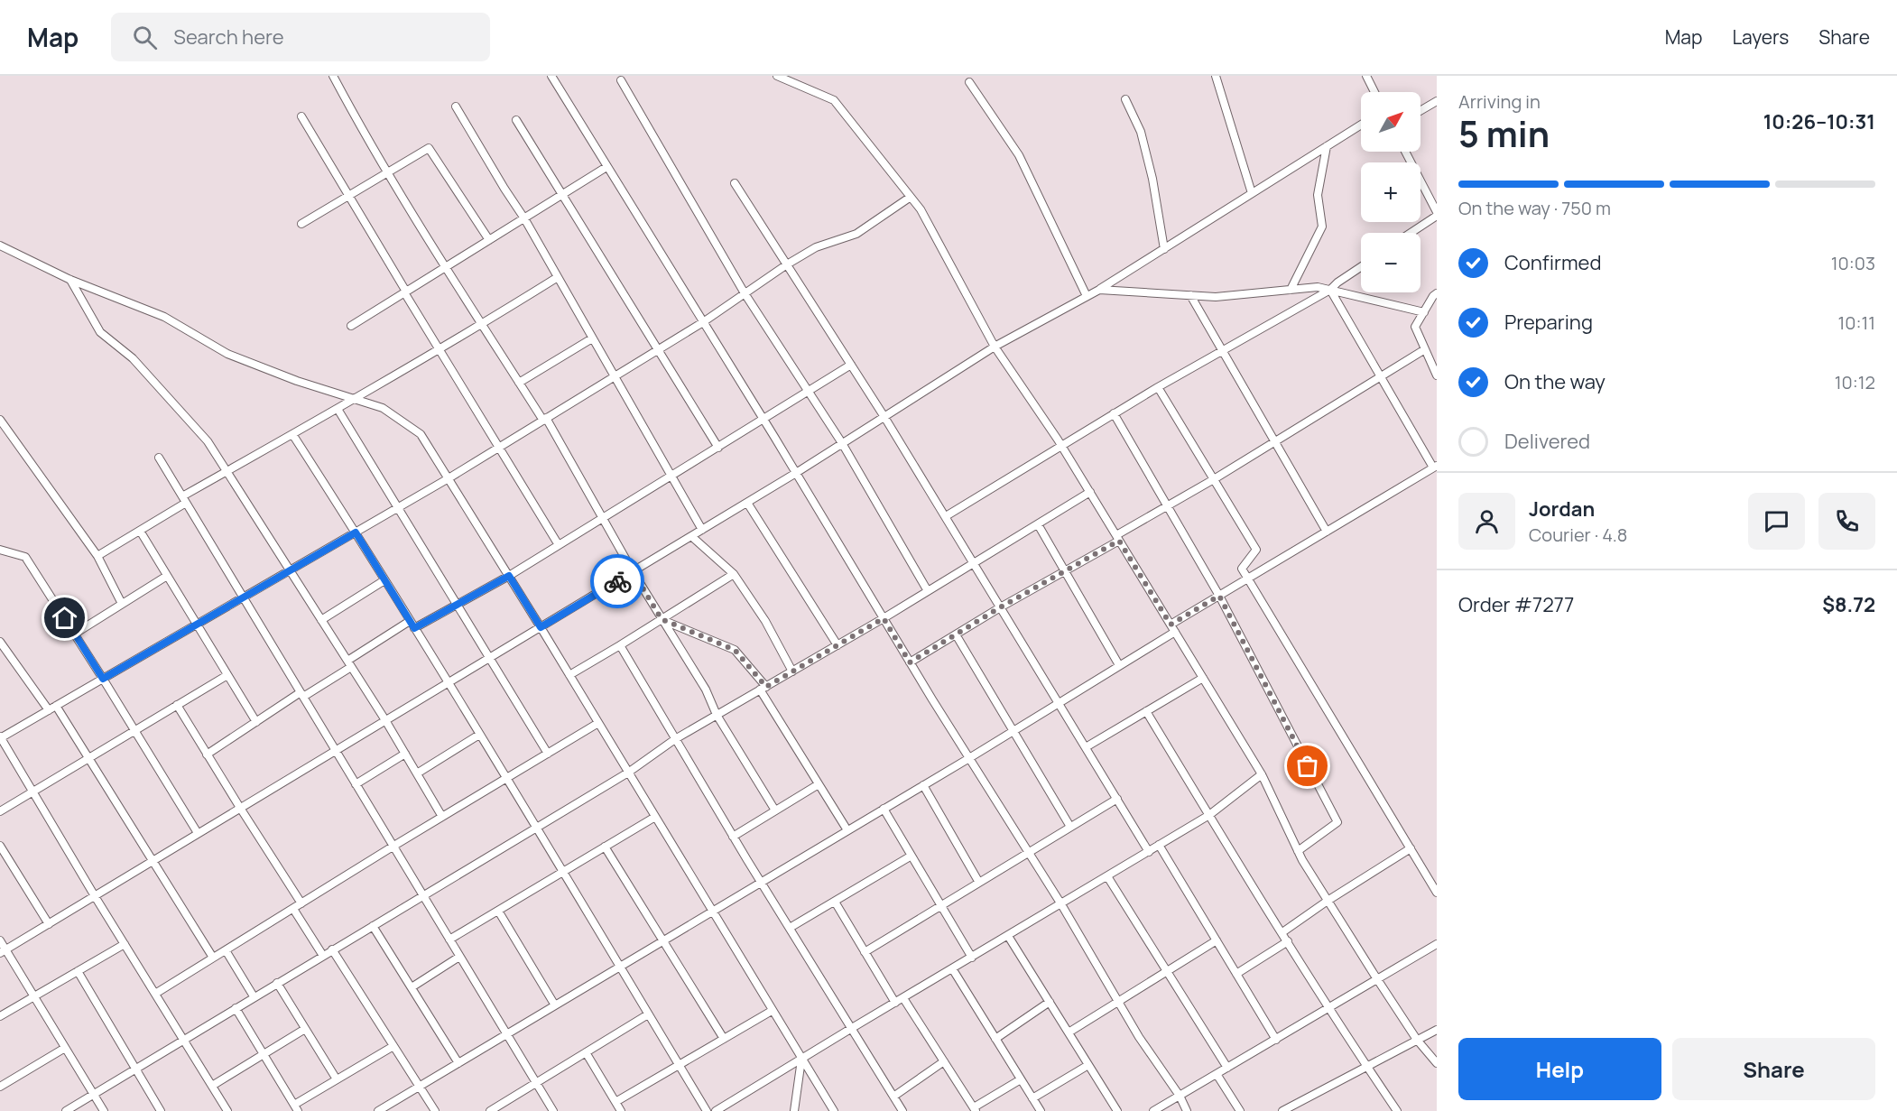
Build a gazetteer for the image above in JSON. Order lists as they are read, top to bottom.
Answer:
{
  "north": "top right",
  "page": {
    "header": "Map",
    "search": "Search here",
    "nav": ["Map", "Layers", "Share"],
    "heading": ["5 min", "Arriving in", "10:26–10:31"],
    "panel": [
      "Jordan",
      "Courier · 4.8",
      "Order #7277",
      "$8.72"
    ],
    "map_buttons": ["+", "−"],
    "bar": "On the way · 750 m",
    "list": [
      ["Confirmed", "10:03"],
      ["Preparing", "10:11"],
      ["On the way", "10:12"],
      "Delivered"
    ],
    "buttons": ["Help", "Share"]
  }
}
